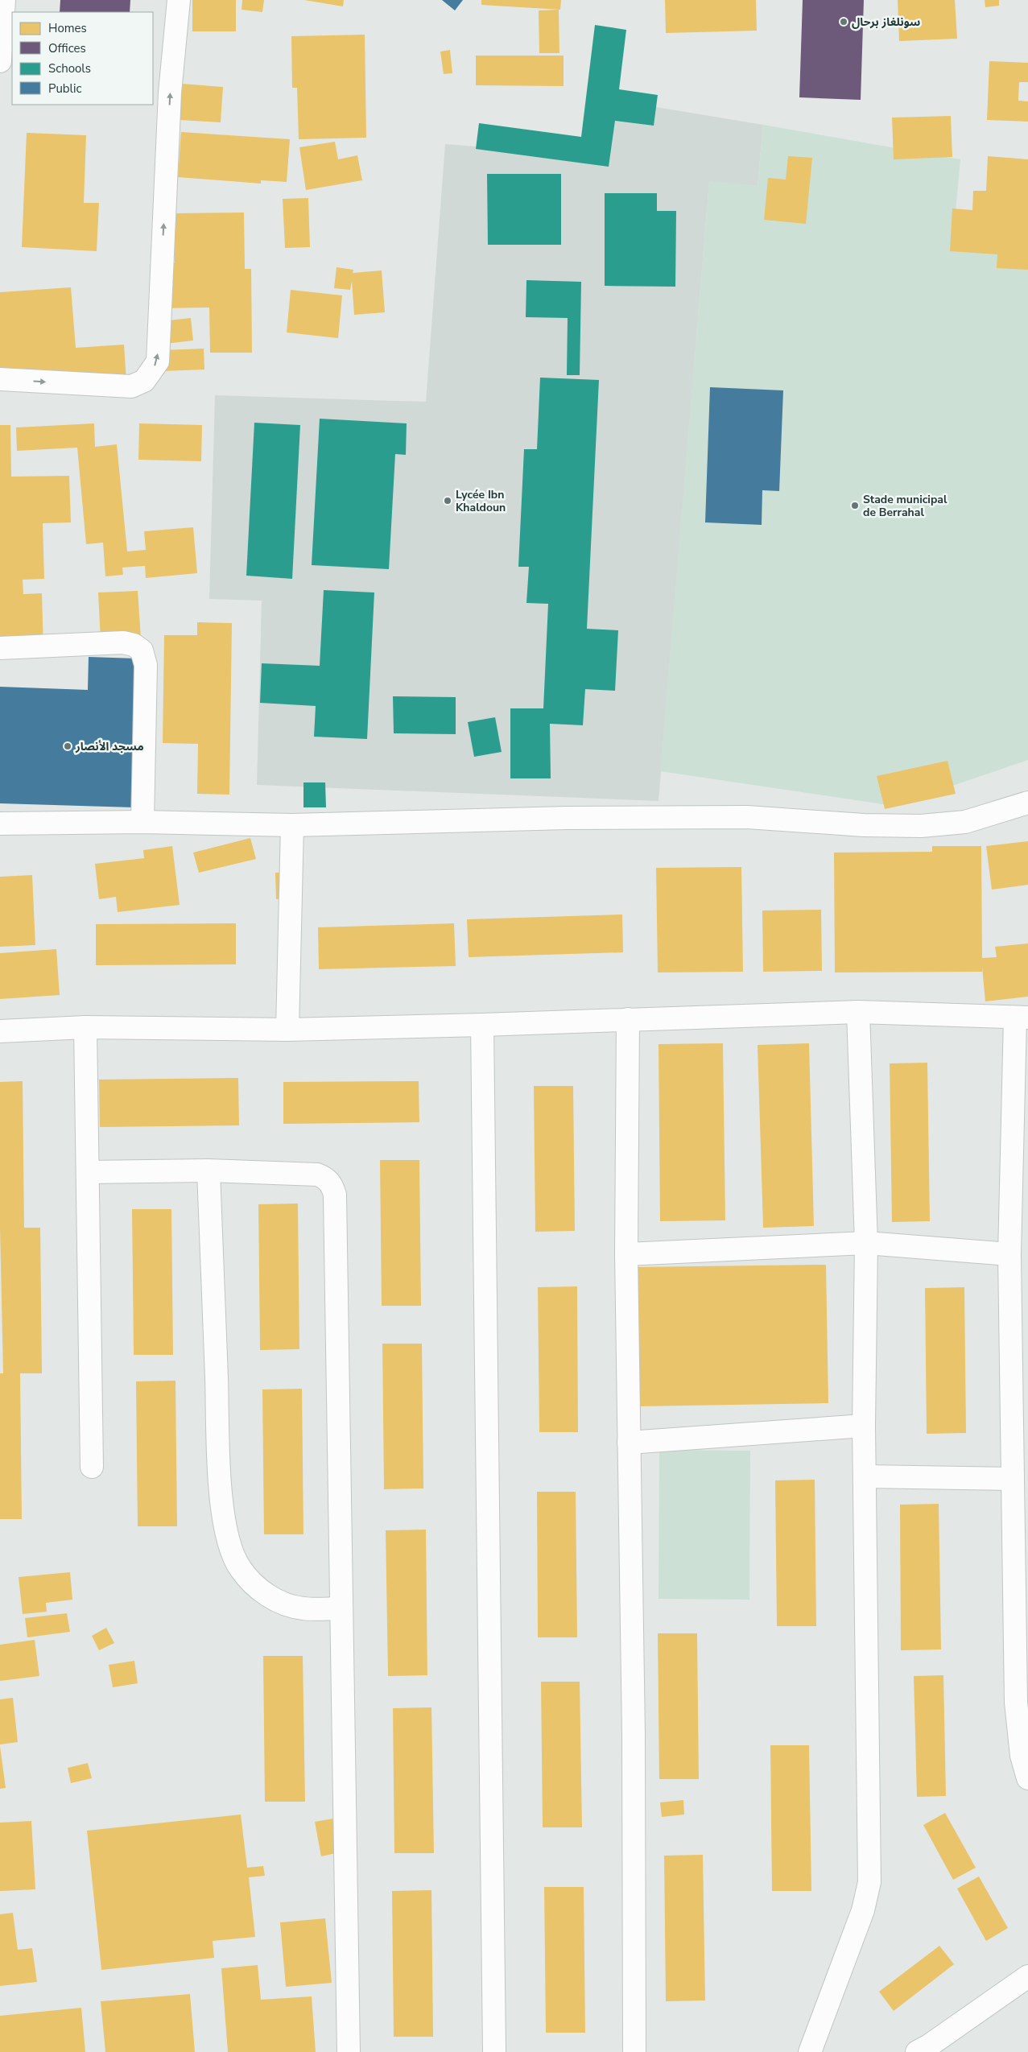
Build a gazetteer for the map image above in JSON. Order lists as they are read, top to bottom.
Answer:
{
  "places": [
    "سونلغاز برحال",
    "Lycée Ibn Khaldoun",
    "Stade municipal de Berrahal",
    "مسجد الأنصار"
  ],
  "legend": [
    "Homes",
    "Offices",
    "Schools",
    "Public"
  ]
}
